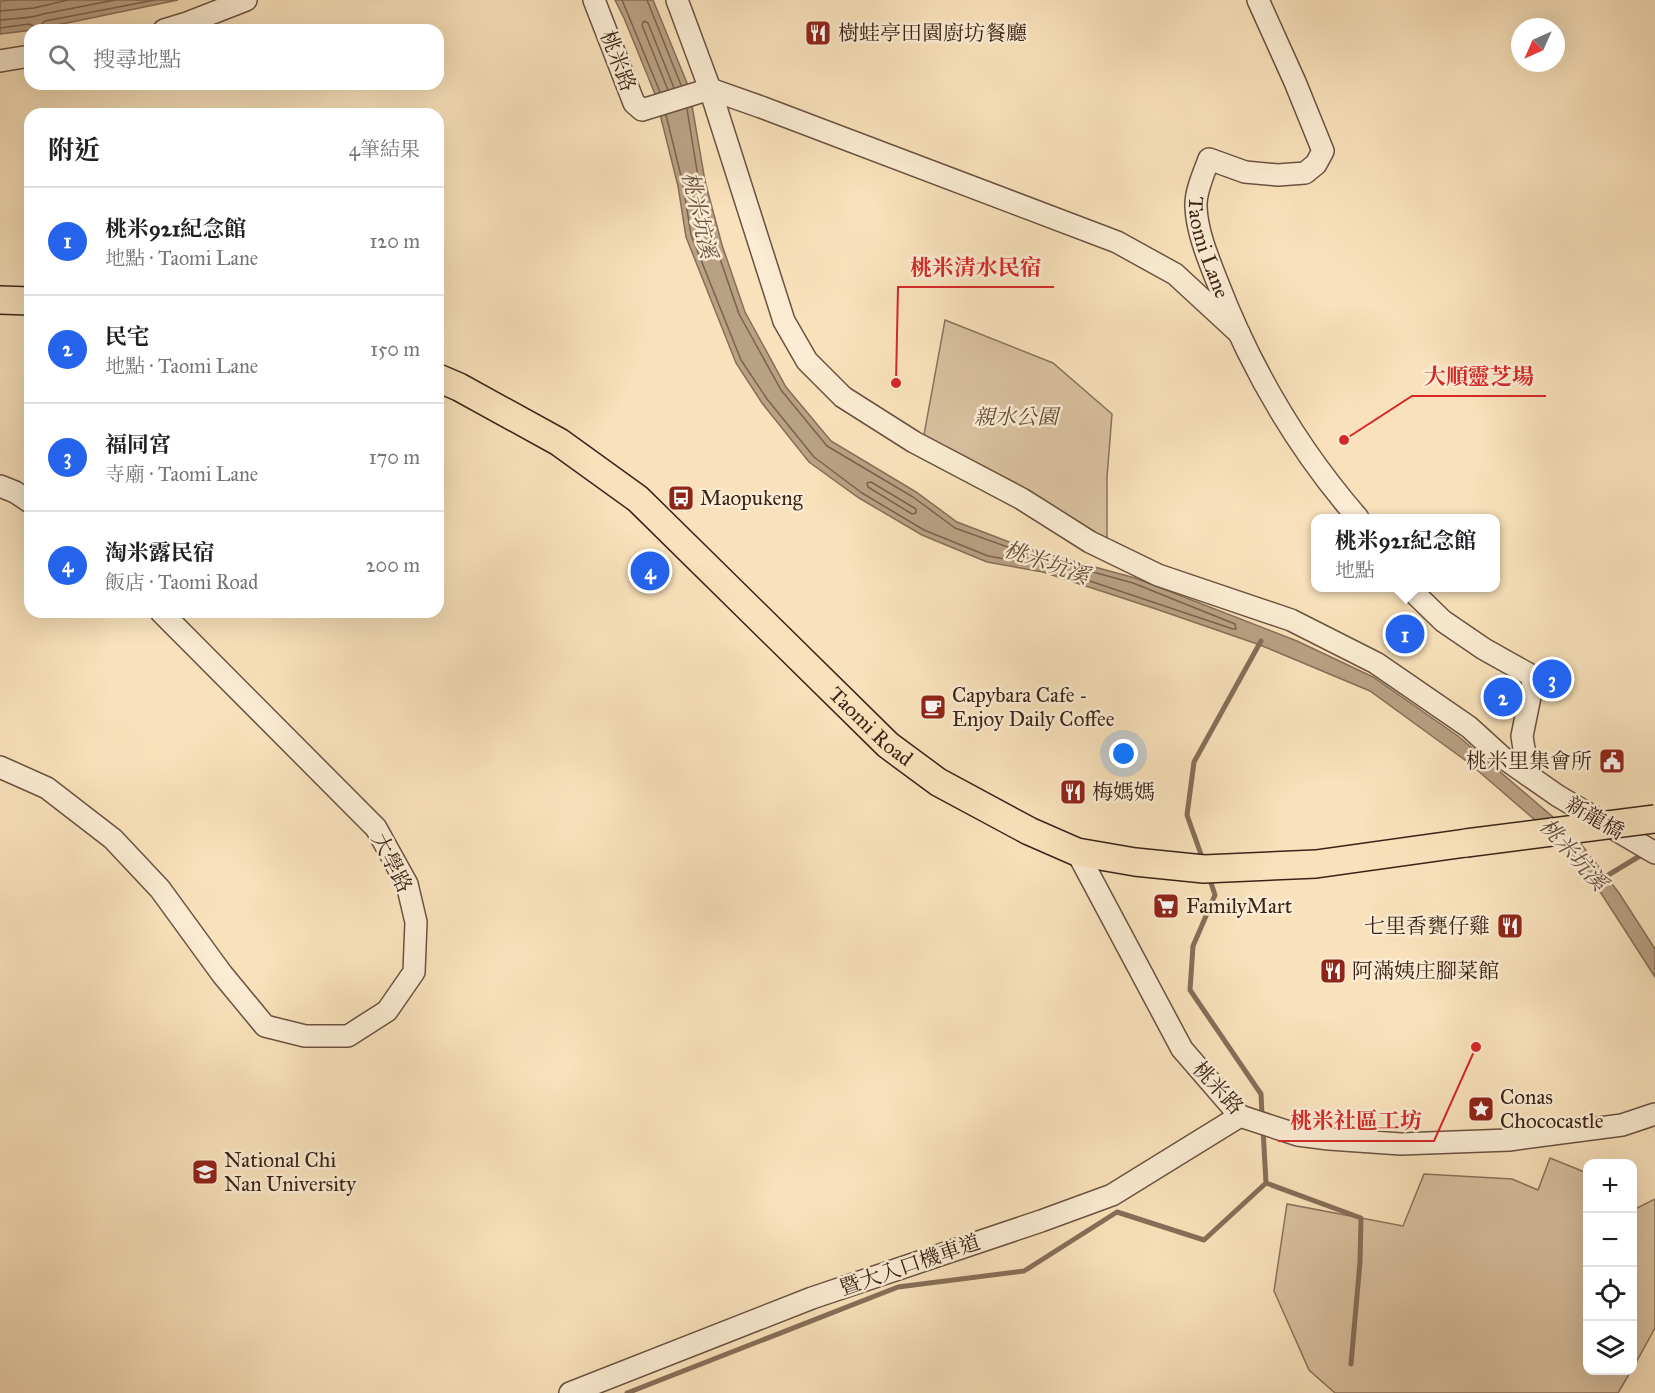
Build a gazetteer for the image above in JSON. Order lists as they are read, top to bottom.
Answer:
{
  "streets": {
    "main road": ["Taomi Road"],
    "street": [
      "桃米路",
      "Taomi Lane",
      "新龍橋",
      "大學路",
      "暨大入口機車道"
    ]
  },
  "crossings": [
    ["桃米路", "Taomi Road"],
    ["桃米路", "新龍橋"],
    ["桃米路", "暨大入口機車道"]
  ],
  "water": ["桃米坑溪"],
  "parks": ["親水公園"],
  "places": {
    "restaurant": [
      "樹蛙亭田園廚坊餐廳",
      "梅媽媽",
      "七里香甕仔雞",
      "阿滿姨庄腳菜館"
    ],
    "other": ["桃米清水民宿", "大順靈芝場", "桃米社區工坊"],
    "bus stop": ["Maopukeng"],
    "cafe": ["Capybara Cafe - Enjoy Daily Coffee"],
    "public building": ["桃米里集會所"],
    "supermarket": ["FamilyMart"],
    "place": ["Conas Chococastle"],
    "school or university": ["National Chi Nan University"]
  },
  "north": "bottom left",
  "page": {
    "search": "搜尋地點",
    "heading": ["附近", "4筆結果"],
    "list": [
      {
        "mark": "1",
        "name": "桃米921紀念館",
        "note": "地點 · Taomi Lane",
        "value": "120 m"
      },
      {
        "mark": "2",
        "name": "民宅",
        "note": "地點 · Taomi Lane",
        "value": "150 m"
      },
      {
        "mark": "3",
        "name": "福同宮",
        "note": "寺廟 · Taomi Lane",
        "value": "170 m"
      },
      {
        "mark": "4",
        "name": "淘米露民宿",
        "note": "飯店 · Taomi Road",
        "value": "200 m"
      }
    ],
    "popup": ["桃米921紀念館", "地點"],
    "pins": [
      "4",
      "1",
      "3",
      "2"
    ],
    "map_buttons": ["+", "−"]
  }
}
